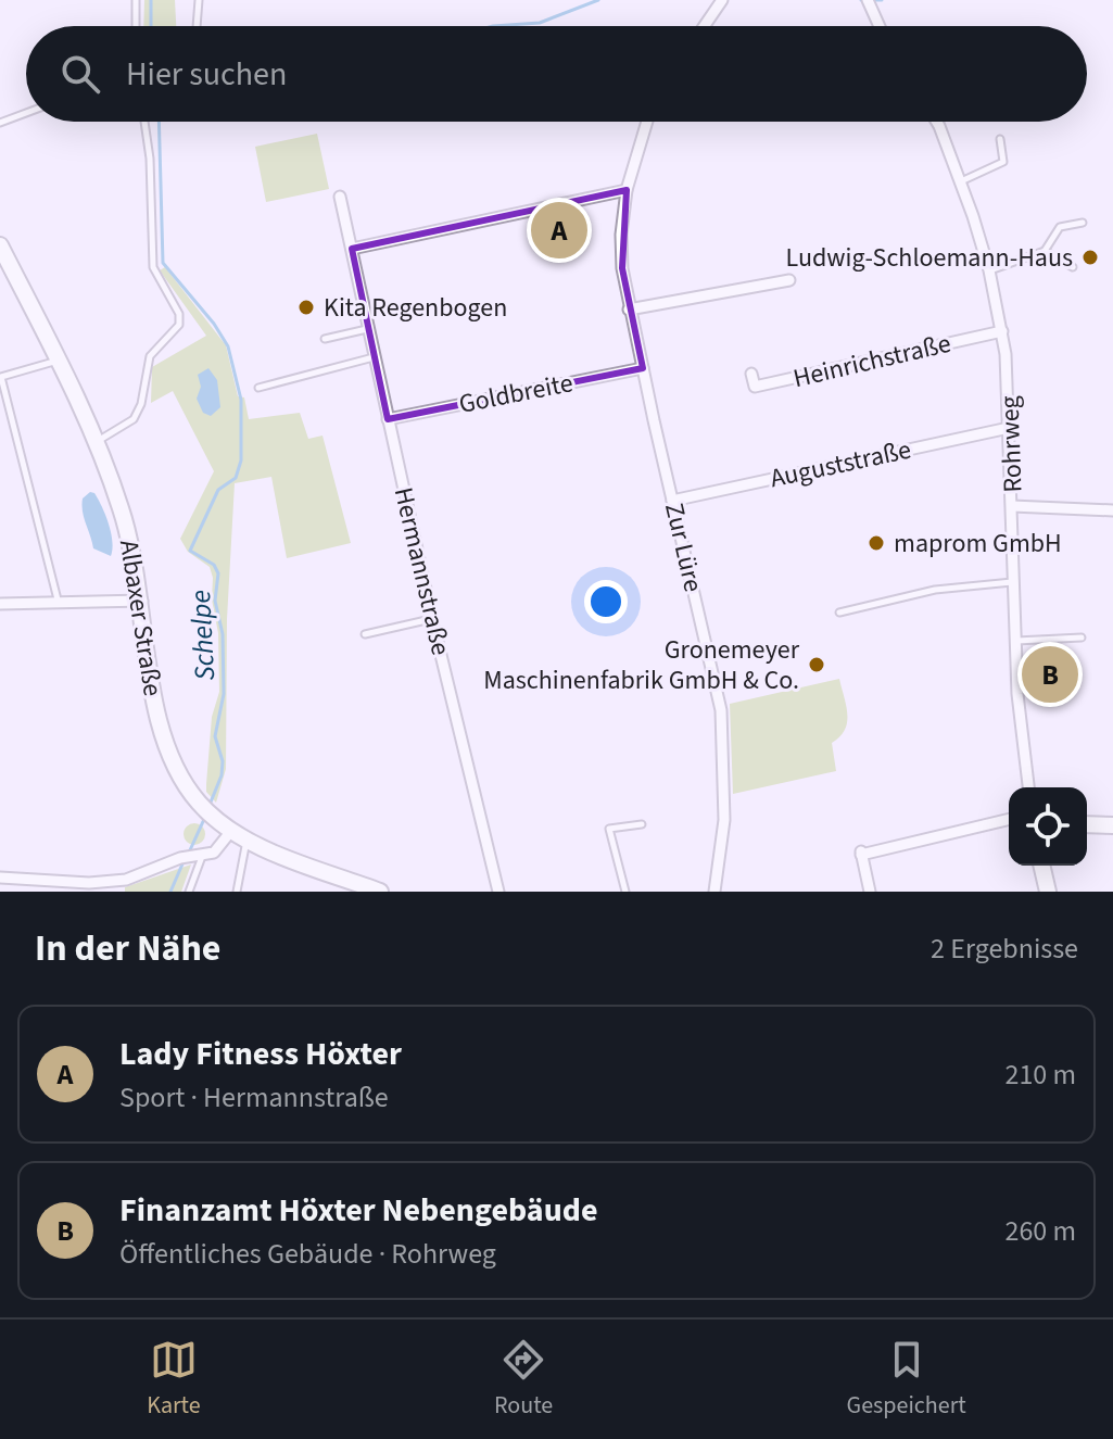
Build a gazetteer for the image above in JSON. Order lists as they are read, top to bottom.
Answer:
{
  "streets": {
    "main road": ["Albaxer Straße"],
    "street": [
      "Heinrichstraße",
      "Goldbreite",
      "Rohrweg",
      "Auguststraße",
      "Zur Lüre",
      "Hermannstraße"
    ]
  },
  "crossings": [
    ["Heinrichstraße", "Rohrweg"],
    ["Goldbreite", "Zur Lüre"],
    ["Goldbreite", "Hermannstraße"],
    ["Rohrweg", "Auguststraße"],
    ["Auguststraße", "Zur Lüre"]
  ],
  "water": ["Schelpe"],
  "places": [
    "Ludwig-Schloemann-Haus",
    "Kita Regenbogen",
    "maprom GmbH",
    "Gronemeyer Maschinenfabrik GmbH & Co."
  ],
  "page": {
    "search": "Hier suchen",
    "pins": ["A", "B"],
    "heading": ["In der Nähe", "2 Ergebnisse"],
    "list": [
      {
        "mark": "A",
        "name": "Lady Fitness Höxter",
        "note": "Sport · Hermannstraße",
        "value": "210 m"
      },
      {
        "mark": "B",
        "name": "Finanzamt Höxter Nebengebäude",
        "note": "Öffentliches Gebäude · Rohrweg",
        "value": "260 m"
      }
    ],
    "nav": ["Karte", "Route", "Gespeichert"]
  }
}
